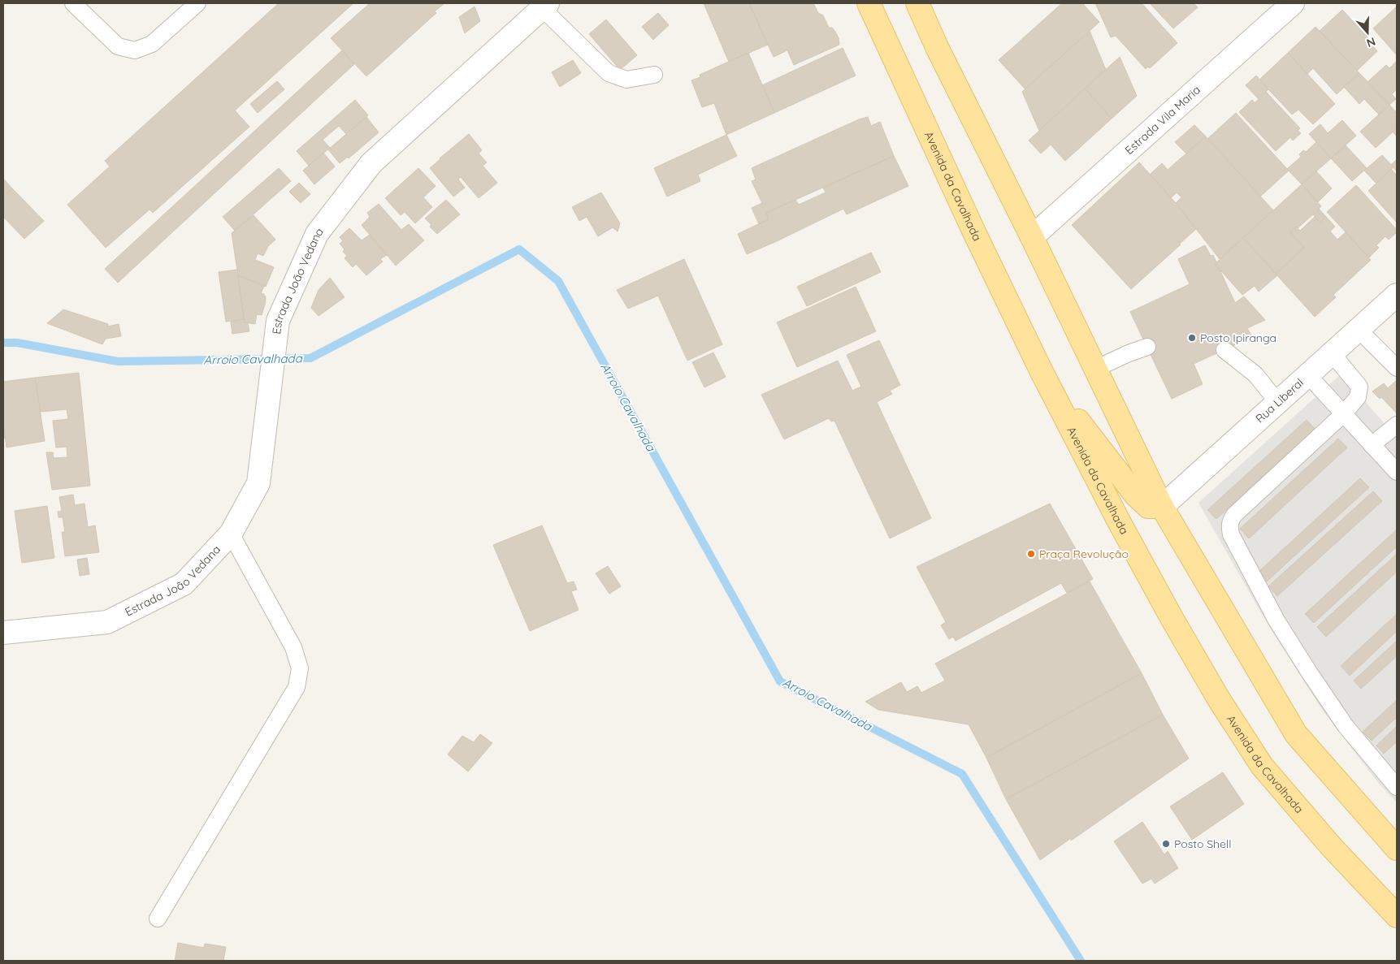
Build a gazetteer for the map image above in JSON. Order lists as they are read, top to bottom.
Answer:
{
  "streets": {
    "main road": ["Avenida da Cavalhada"],
    "street": ["Estrada Vila Maria", "Estrada João Vedana", "Rua Liberal"]
  },
  "water": ["Arroio Cavalhada"],
  "places": ["Posto Ipiranga", "Praça Revolução", "Posto Shell"],
  "north": "bottom"
}
